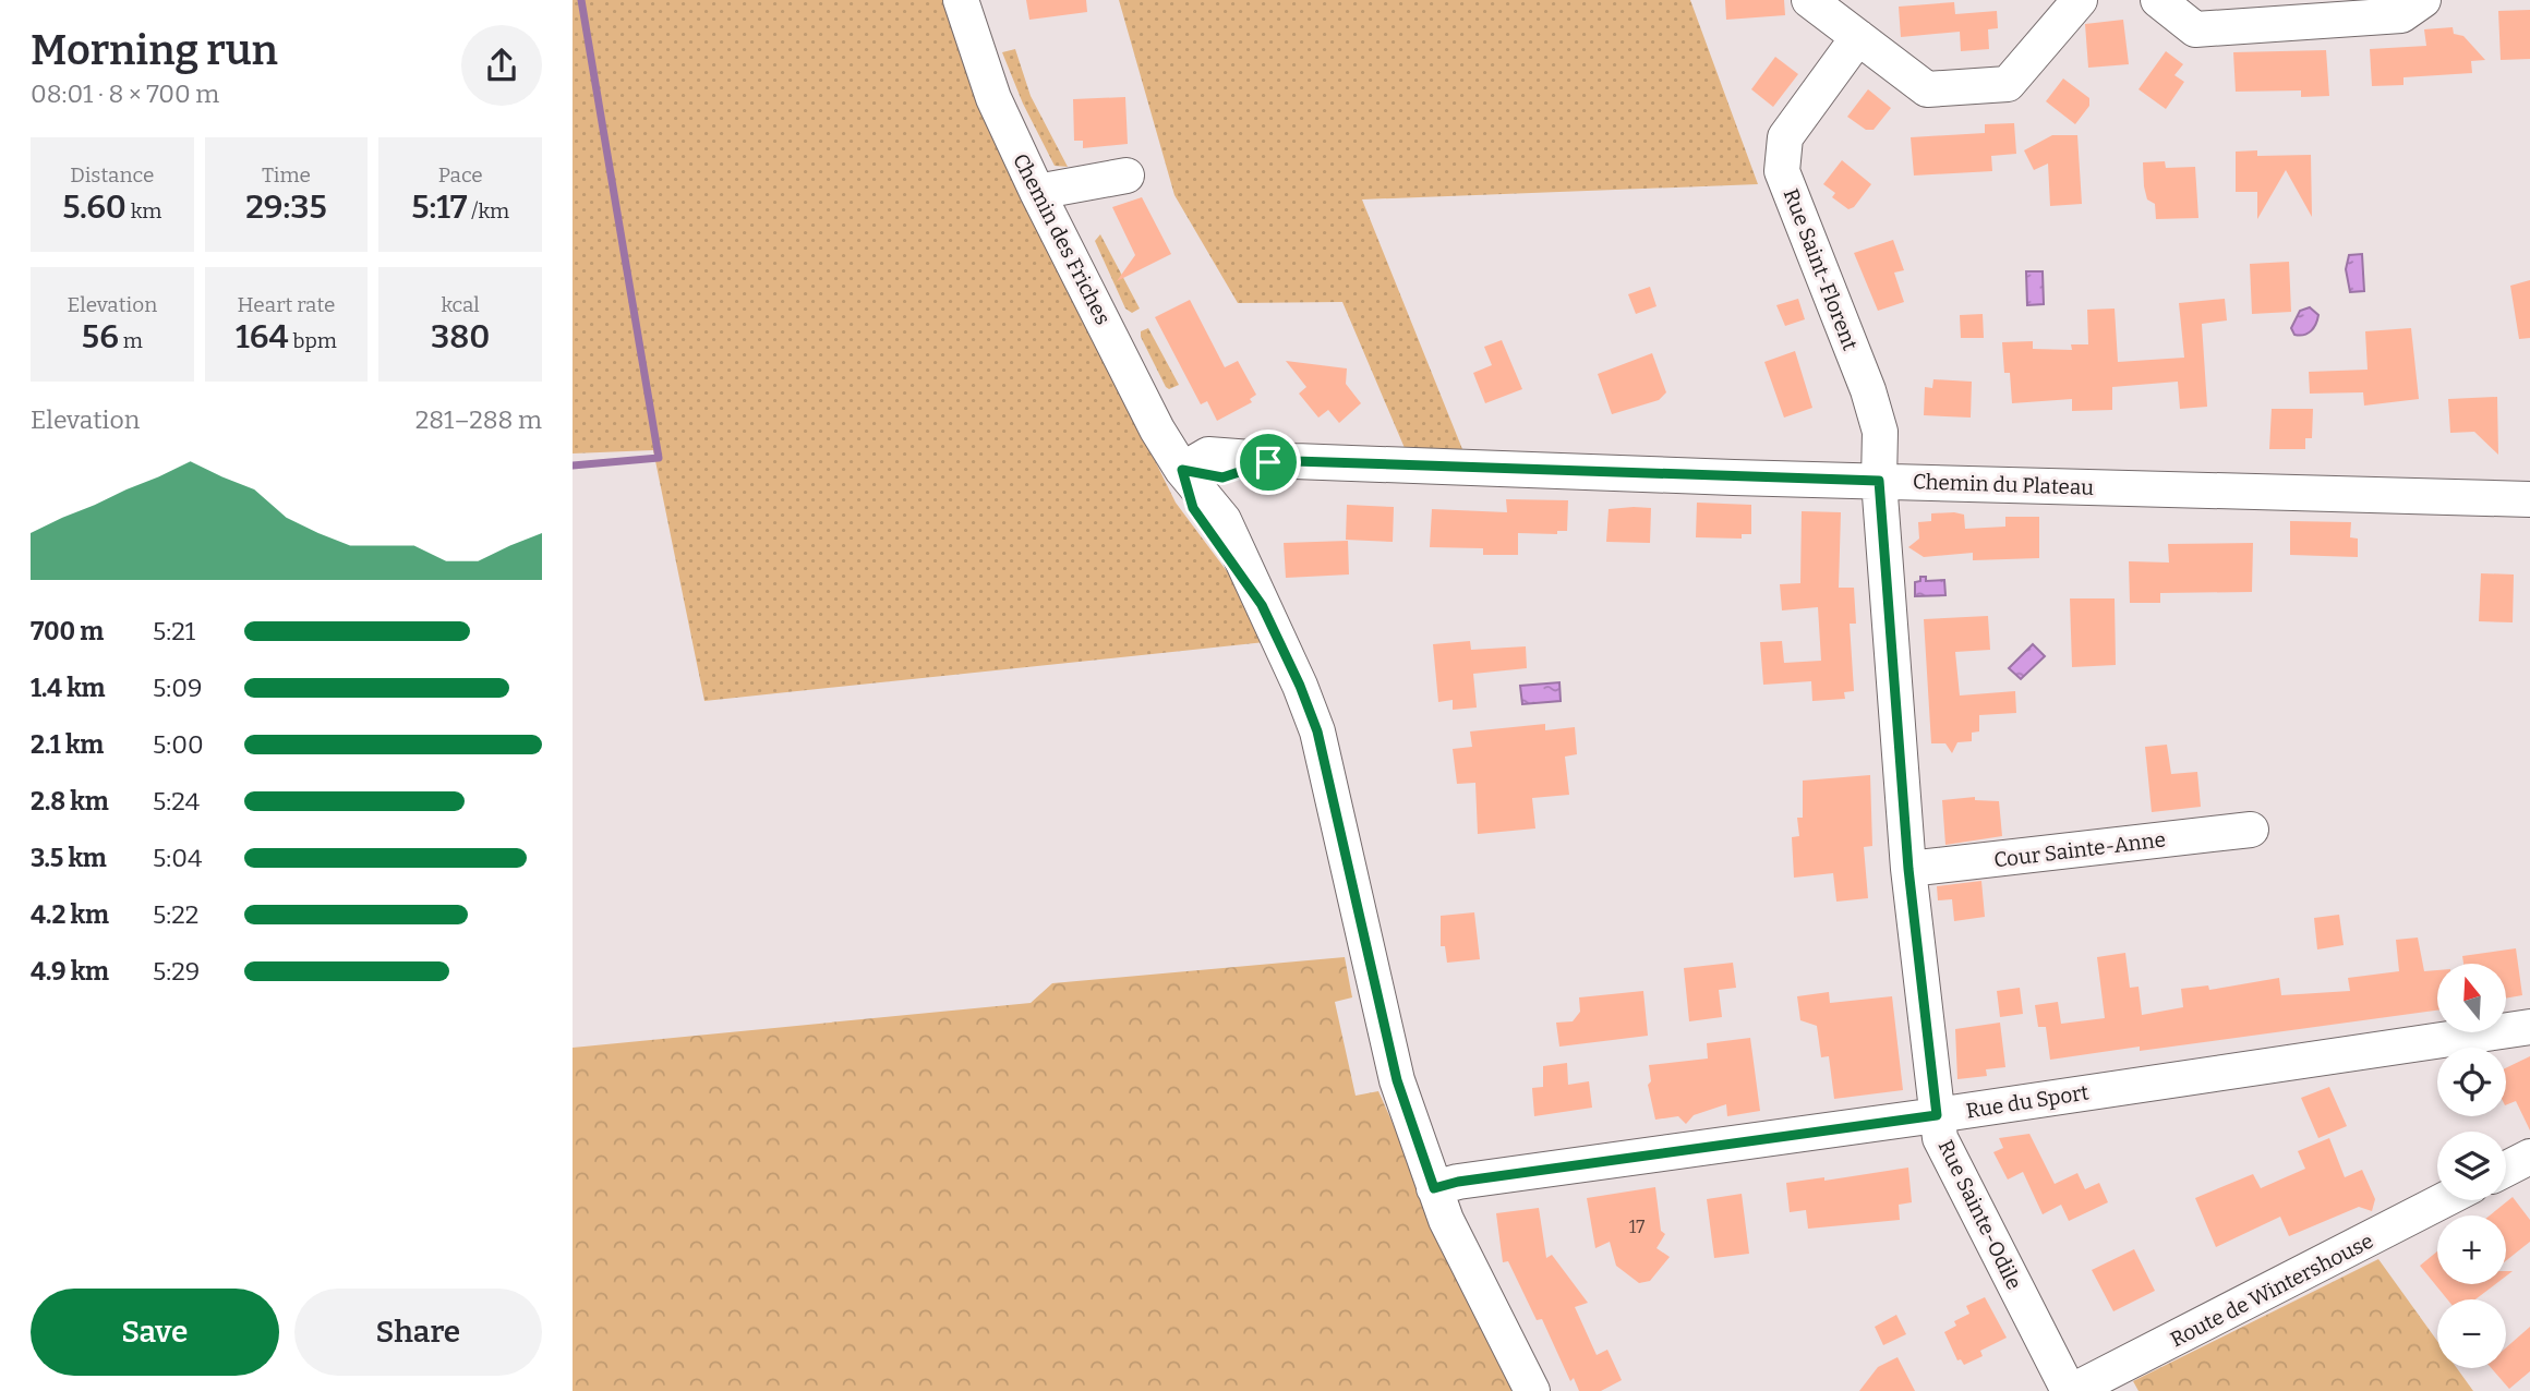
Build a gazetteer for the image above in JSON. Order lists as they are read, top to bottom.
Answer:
{
  "streets": {
    "street": [
      "Chemin des Friches",
      "Rue Saint-Florent",
      "Chemin du Plateau",
      "Cour Sainte-Anne",
      "Rue du Sport",
      "Rue Sainte-Odile",
      "Route de Wintershouse"
    ]
  },
  "crossings": [
    ["Chemin des Friches", "Chemin du Plateau"],
    ["Chemin des Friches", "Rue du Sport"],
    ["Rue Saint-Florent", "Chemin du Plateau"],
    ["Rue Saint-Florent", "Rue Sainte-Odile"],
    ["Chemin du Plateau", "Rue Sainte-Odile"],
    ["Cour Sainte-Anne", "Rue Sainte-Odile"],
    ["Rue du Sport", "Rue Sainte-Odile"],
    ["Rue Sainte-Odile", "Route de Wintershouse"]
  ],
  "house_numbers": ["17"],
  "north": "top",
  "page": {
    "heading": ["Morning run", "08:01 · 8 × 700 m"],
    "stats": [
      ["Distance", "5.60 km"],
      ["Time", "29:35"],
      ["Pace", "5:17 /km"],
      ["Elevation", "56 m"],
      ["Heart rate", "164 bpm"],
      ["kcal", "380"]
    ],
    "chart": ["Elevation", "281–288 m"],
    "list": [
      {
        "name": "700 m",
        "note": "5:21"
      },
      {
        "name": "1.4 km",
        "note": "5:09"
      },
      {
        "name": "2.1 km",
        "note": "5:00"
      },
      {
        "name": "2.8 km",
        "note": "5:24"
      },
      {
        "name": "3.5 km",
        "note": "5:04"
      },
      {
        "name": "4.2 km",
        "note": "5:22"
      },
      {
        "name": "4.9 km",
        "note": "5:29"
      }
    ],
    "map_buttons": ["+", "−"],
    "buttons": ["Save", "Share"]
  }
}
